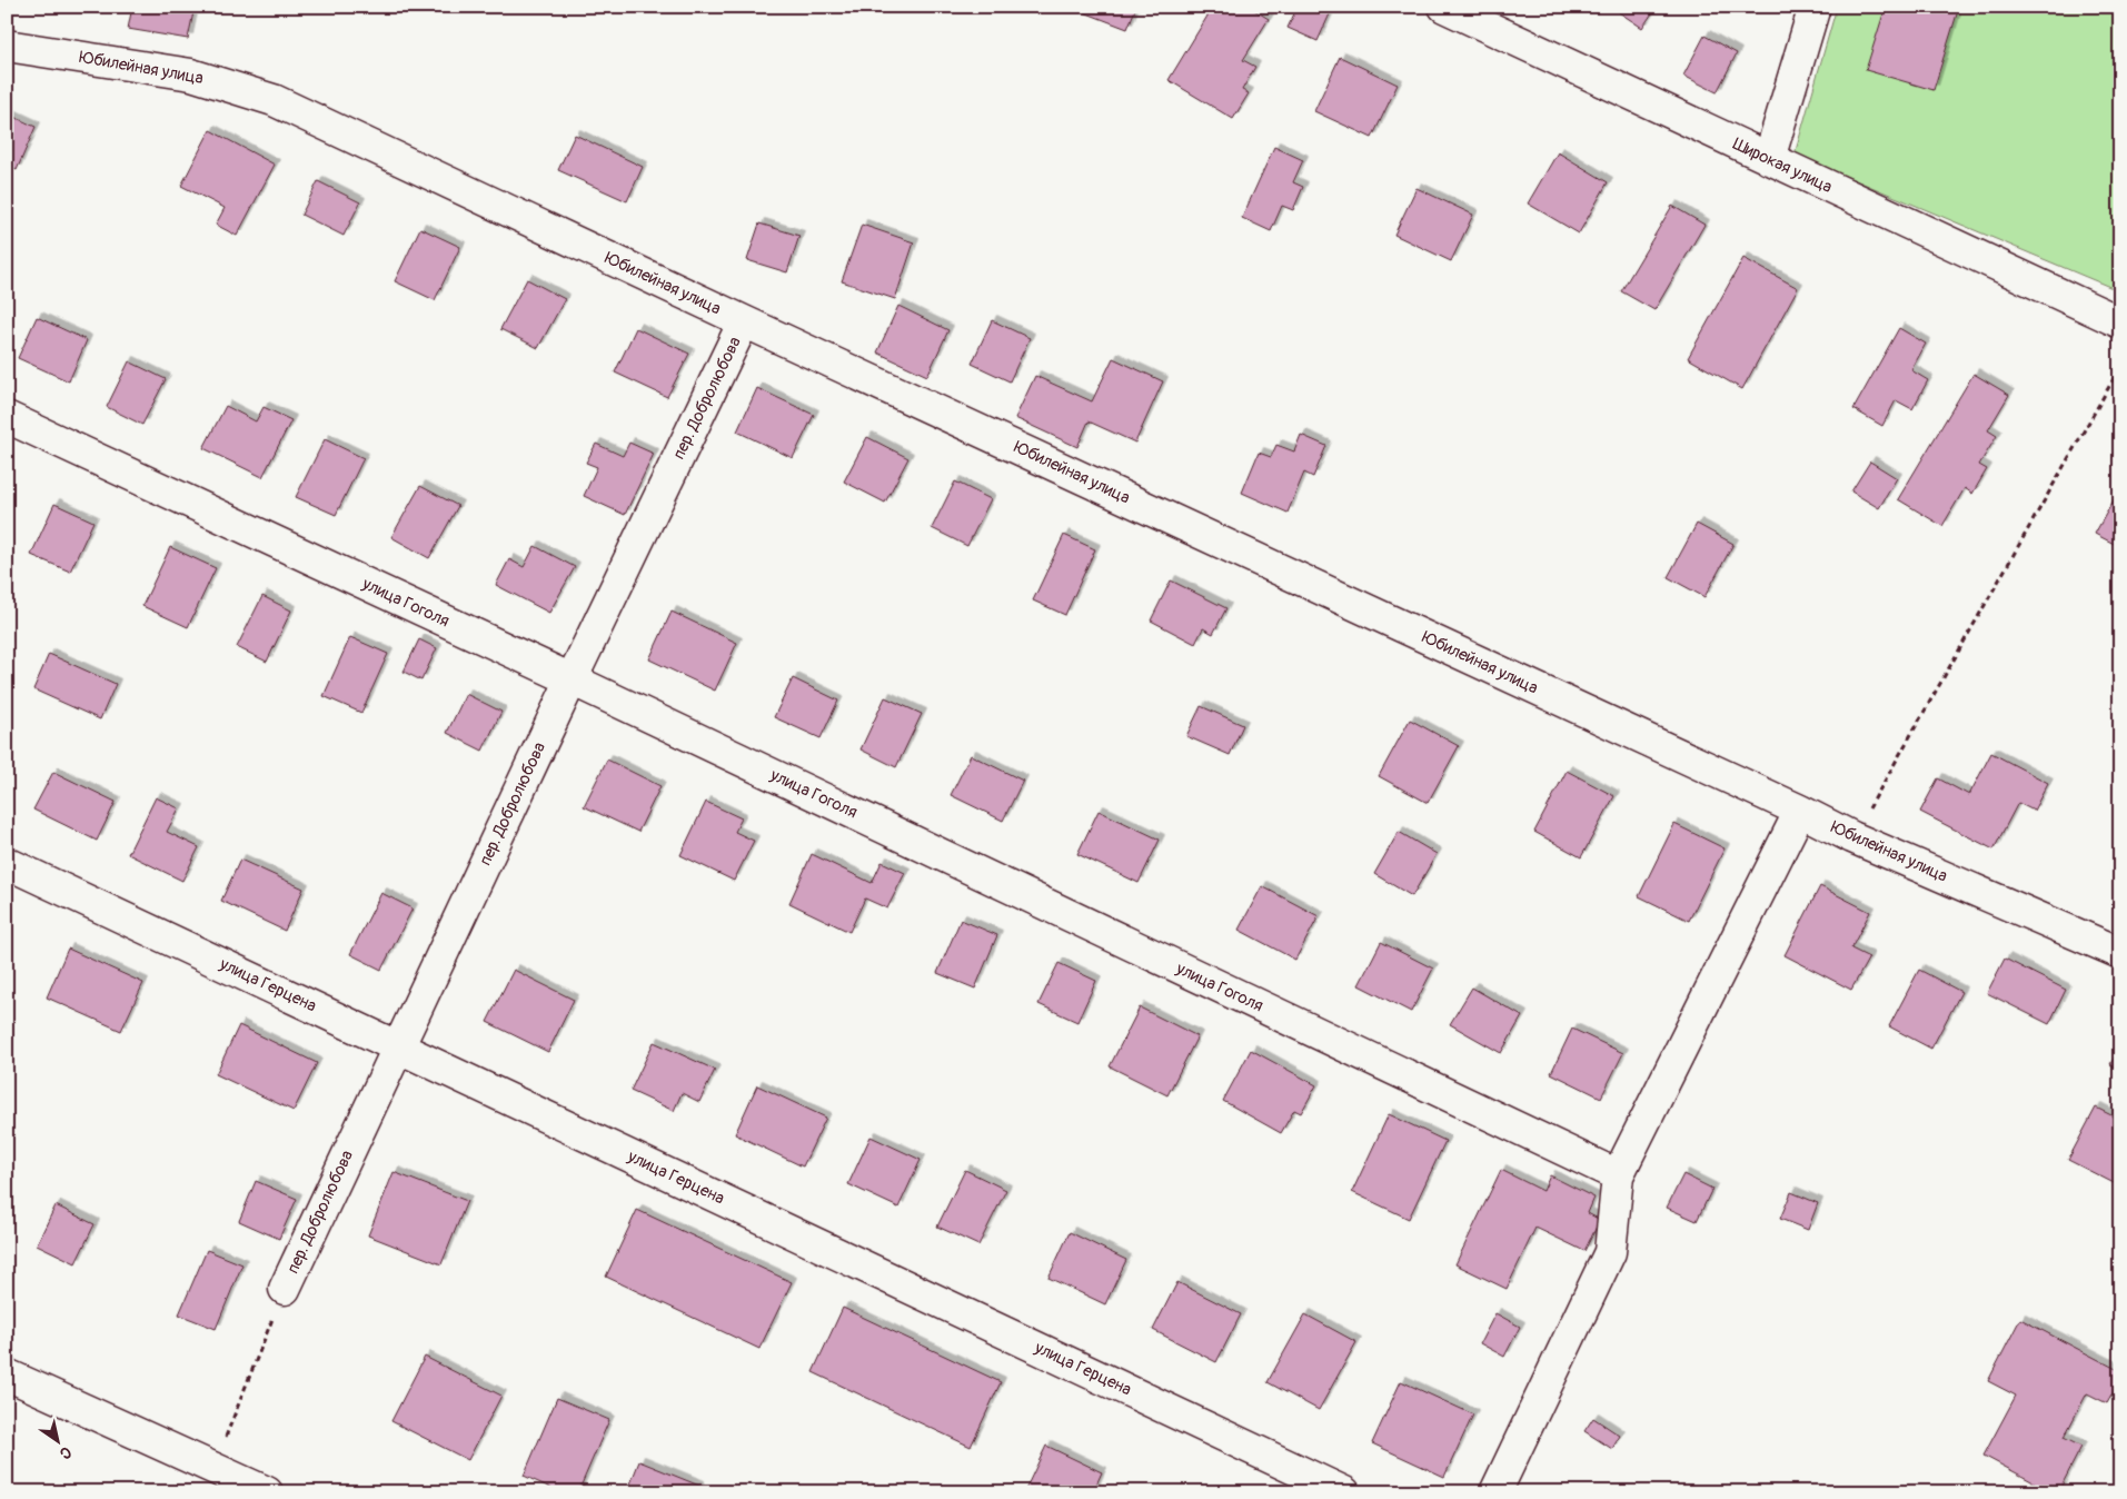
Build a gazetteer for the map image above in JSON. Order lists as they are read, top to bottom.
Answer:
{
  "streets": {
    "street": [
      "Юбилейная улица",
      "Широкая улица",
      "пер. Добролюбова",
      "улица Гоголя",
      "улица Герцена"
    ]
  },
  "crossings": [
    ["Юбилейная улица", "пер. Добролюбова"],
    ["пер. Добролюбова", "улица Гоголя"],
    ["пер. Добролюбова", "улица Герцена"]
  ],
  "north": "bottom right"
}
